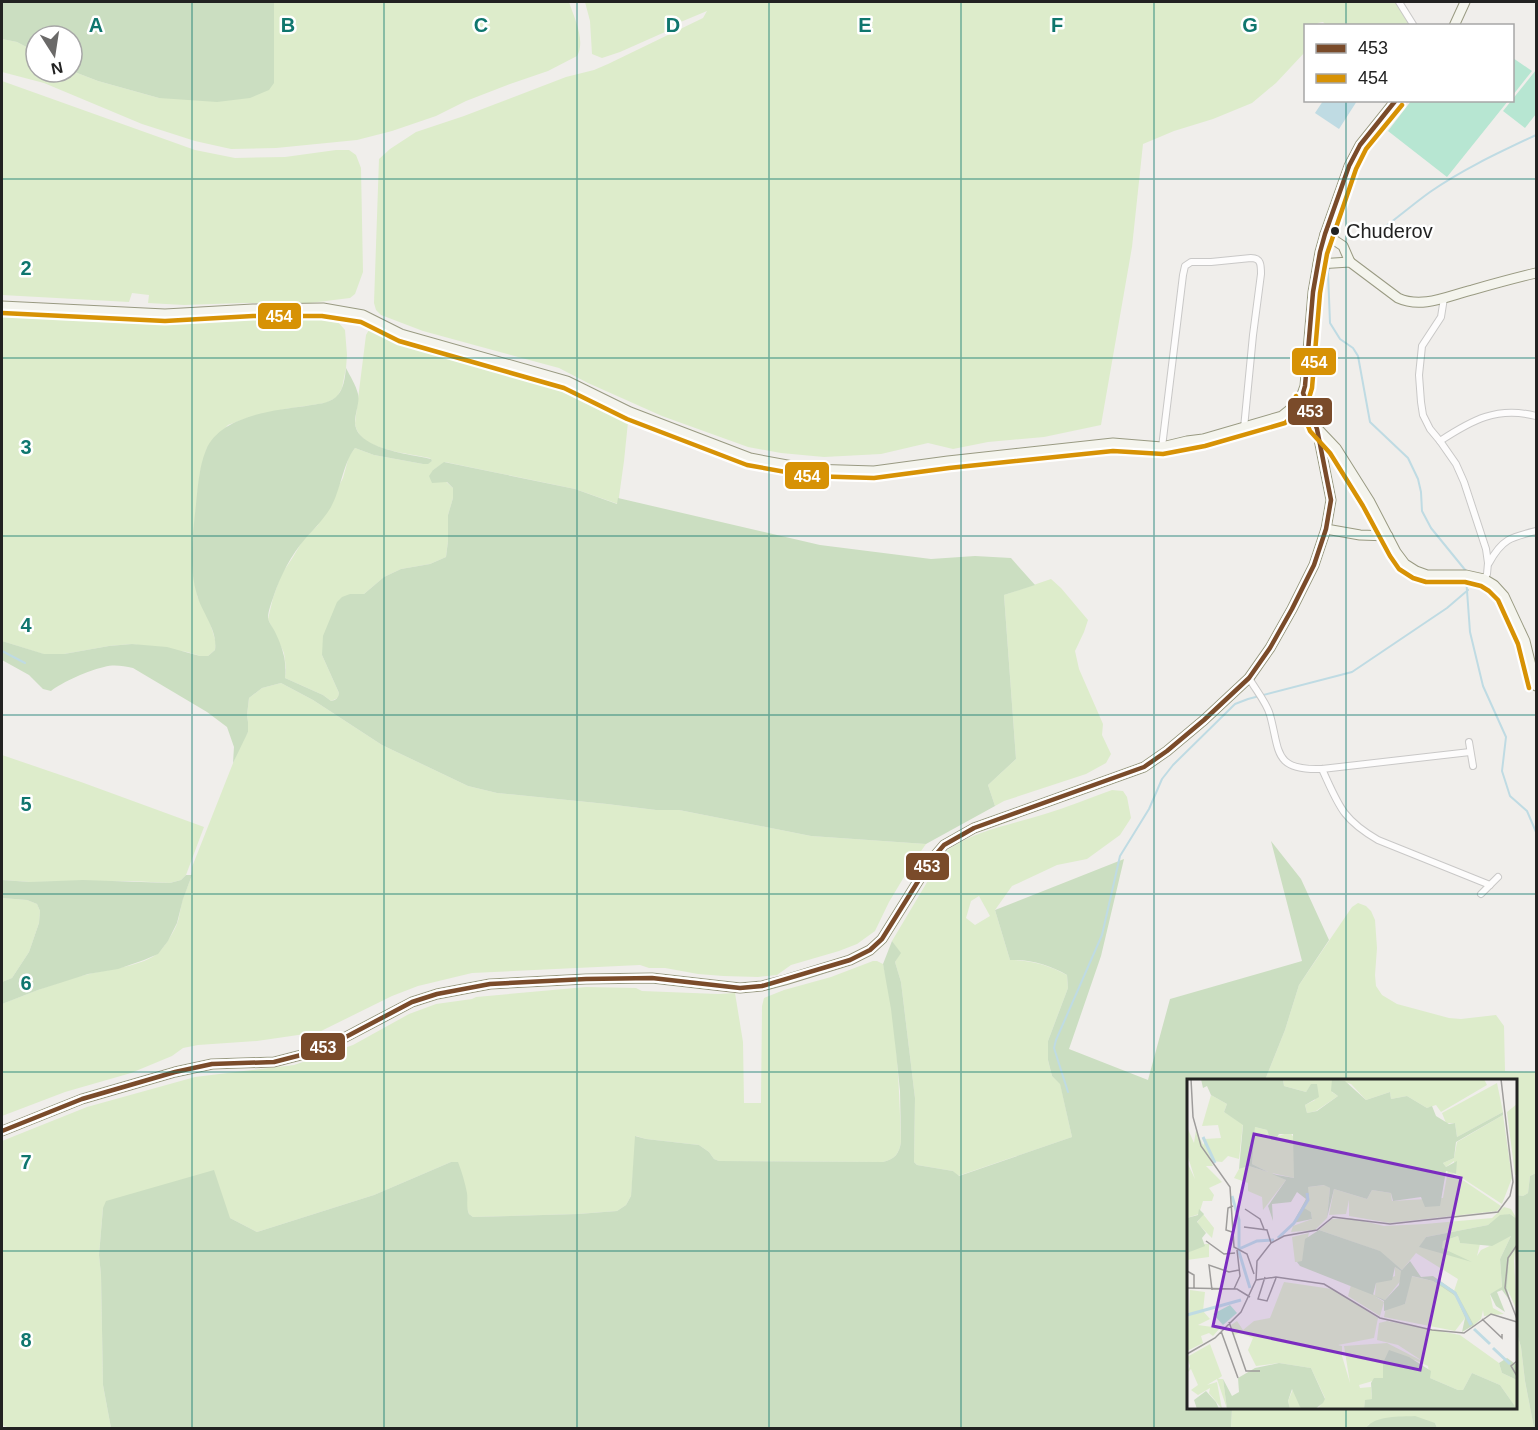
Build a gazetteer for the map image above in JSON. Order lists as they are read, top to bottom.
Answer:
{
  "places": ["Chuderov"],
  "lines": ["transit line 453", "transit line 454"],
  "legend": ["453", "454"],
  "north": "bottom",
  "grid": {
    "columns": [
      "A",
      "B",
      "C",
      "D",
      "E",
      "F",
      "G"
    ],
    "rows": [
      "2",
      "3",
      "4",
      "5",
      "6",
      "7",
      "8"
    ]
  }
}
